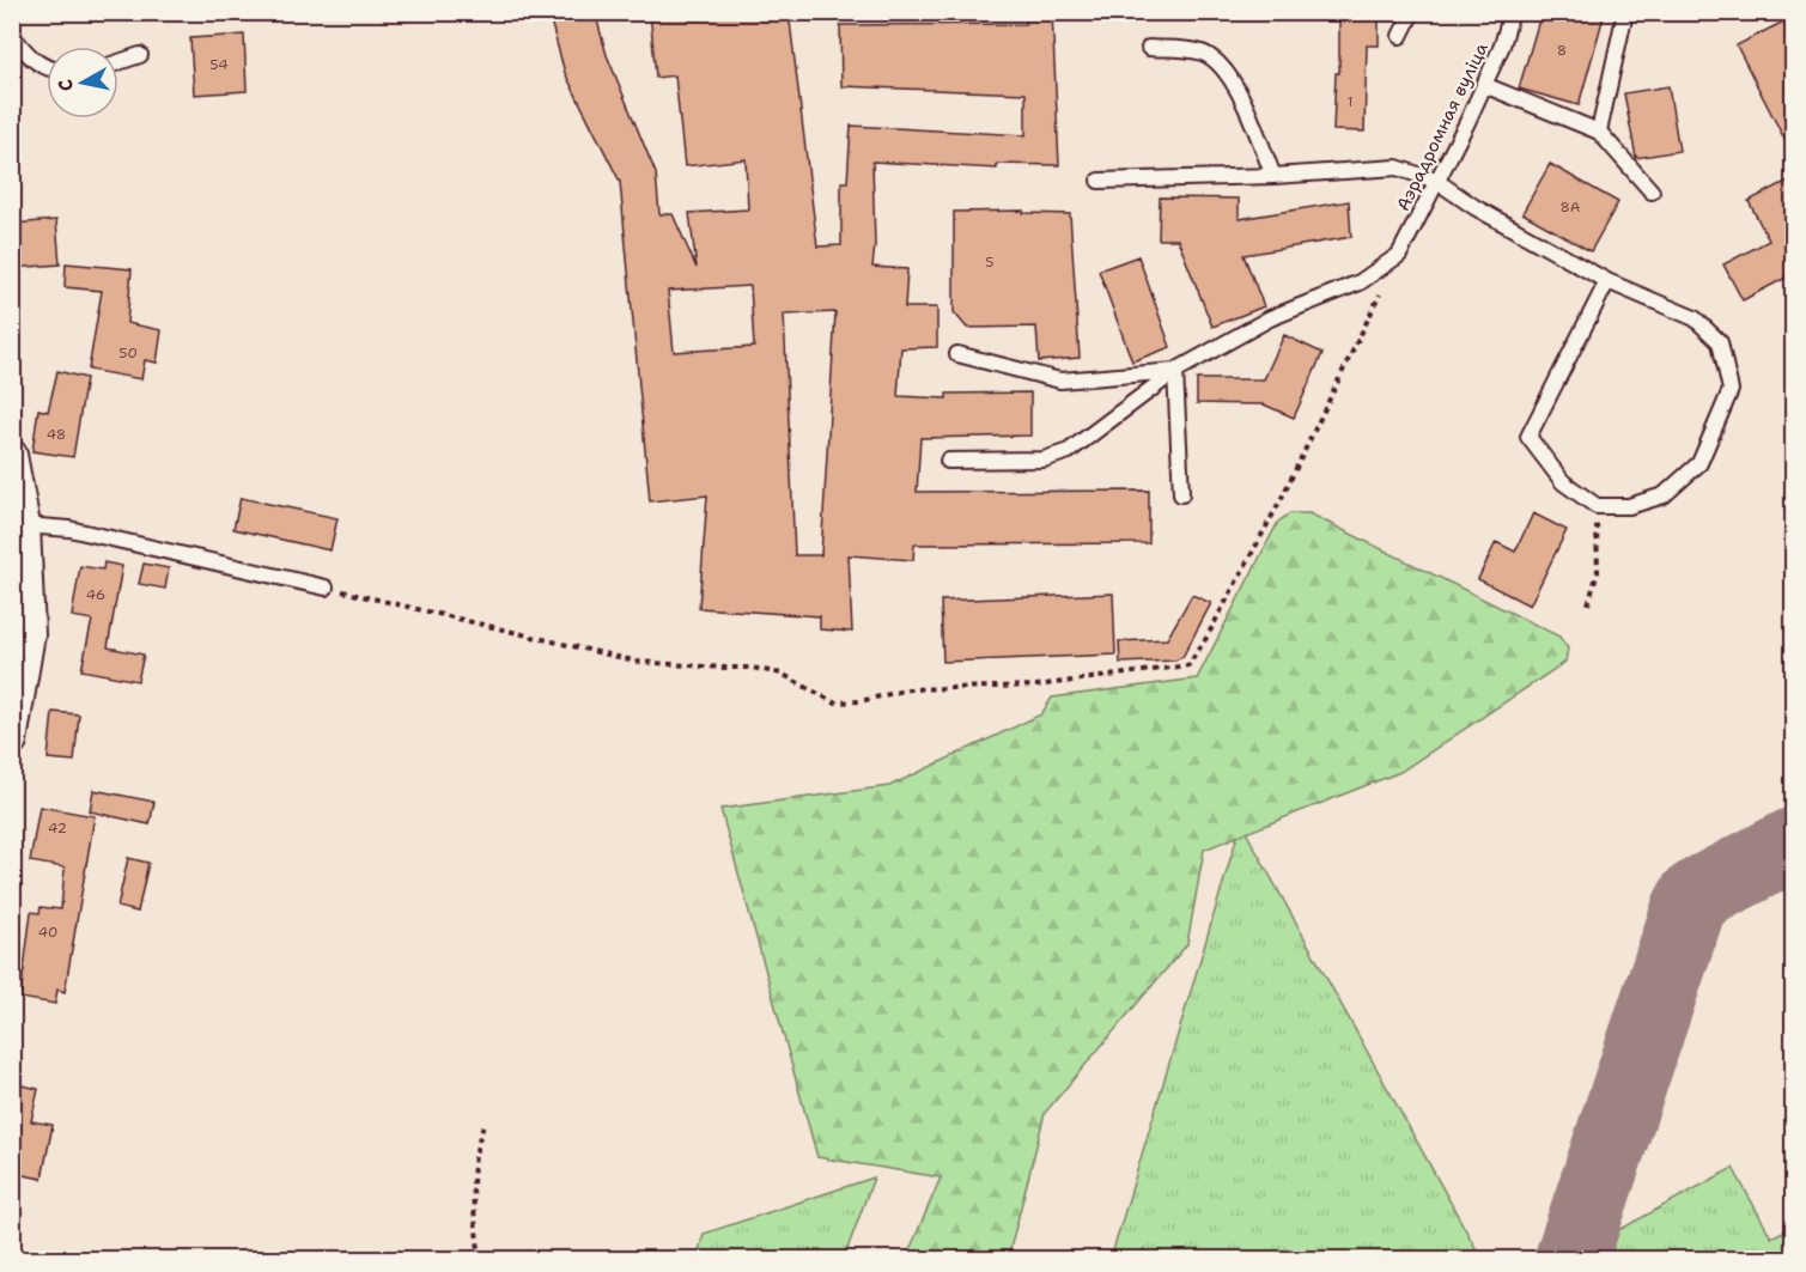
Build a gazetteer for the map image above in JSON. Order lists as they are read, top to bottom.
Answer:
{
  "streets": {
    "lane": ["Аэрадромная вуліца"]
  },
  "house_numbers": [
    "8",
    "54",
    "1",
    "8А",
    "5",
    "50",
    "48",
    "46",
    "42",
    "40"
  ],
  "north": "left"
}
